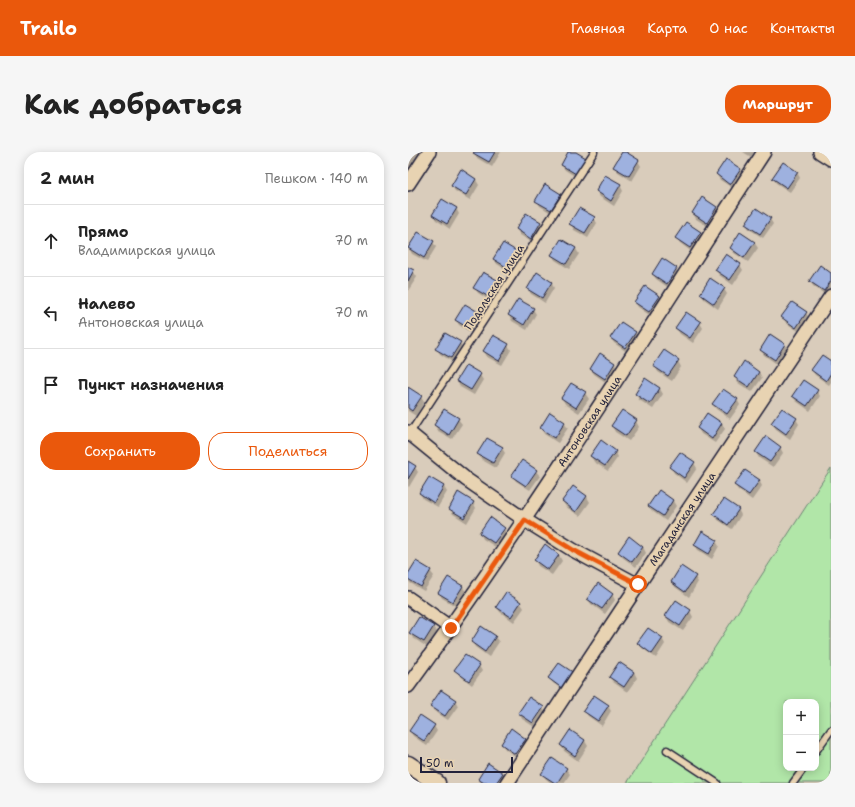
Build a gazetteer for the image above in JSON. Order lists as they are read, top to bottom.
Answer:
{
  "streets": {
    "street": ["Антоновская улица", "Магаданская улица"],
    "lane": ["Подольская улица"]
  },
  "scale_bar": "50 m",
  "page": {
    "header": "Trailo",
    "nav": [
      "Главная",
      "Карта",
      "О нас",
      "Контакты"
    ],
    "title": "Как добраться",
    "buttons": [
      "Маршрут",
      ["Сохранить", "Поделиться"]
    ],
    "heading": ["2 мин", "Пешком · 140 m"],
    "list": [
      ["Прямо", "Владимирская улица", "70 m"],
      ["Налево", "Антоновская улица", "70 m"],
      "Пункт назначения"
    ],
    "map_buttons": ["+", "−"],
    "scale": "50 m"
  }
}
